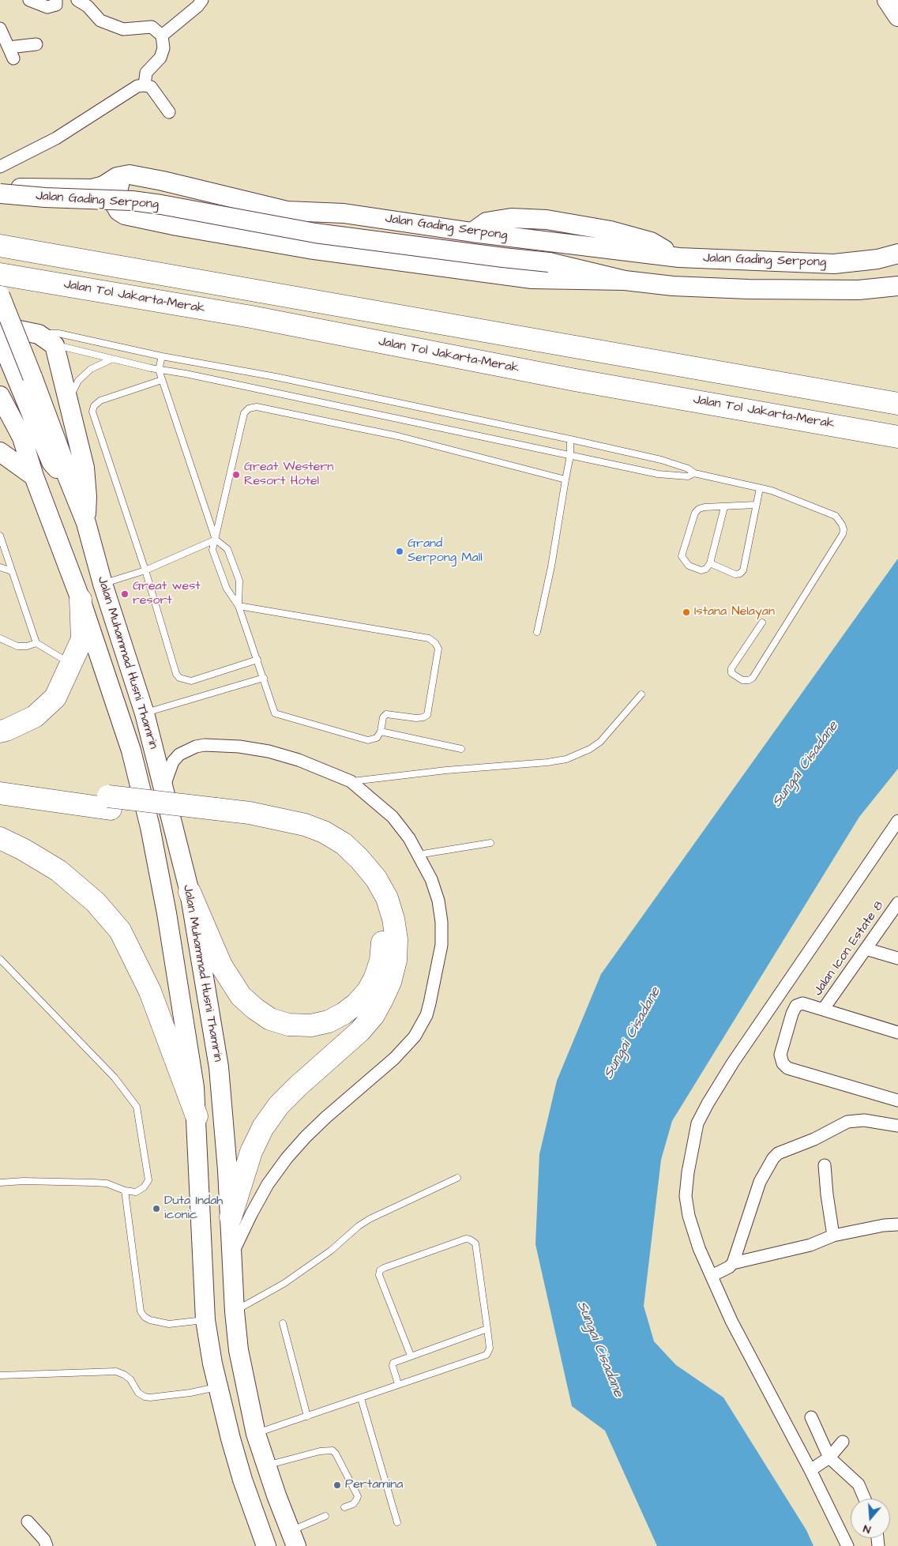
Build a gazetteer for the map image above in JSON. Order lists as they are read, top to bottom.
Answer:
{
  "streets": {
    "highway": ["Jalan Tol Jakarta–Merak"],
    "main road": ["Jalan Gading Serpong", "Jalan Muhammad Husni Thamrin"],
    "street": ["Jalan Icon Estate 8"]
  },
  "water": ["Sungai Cisadane"],
  "places": [
    "Great Western Resort Hotel",
    "Grand Serpong Mall",
    "Great west resort",
    "Istana Nelayan",
    "Duta Indah iconic",
    "Pertamina"
  ],
  "north": "bottom"
}
